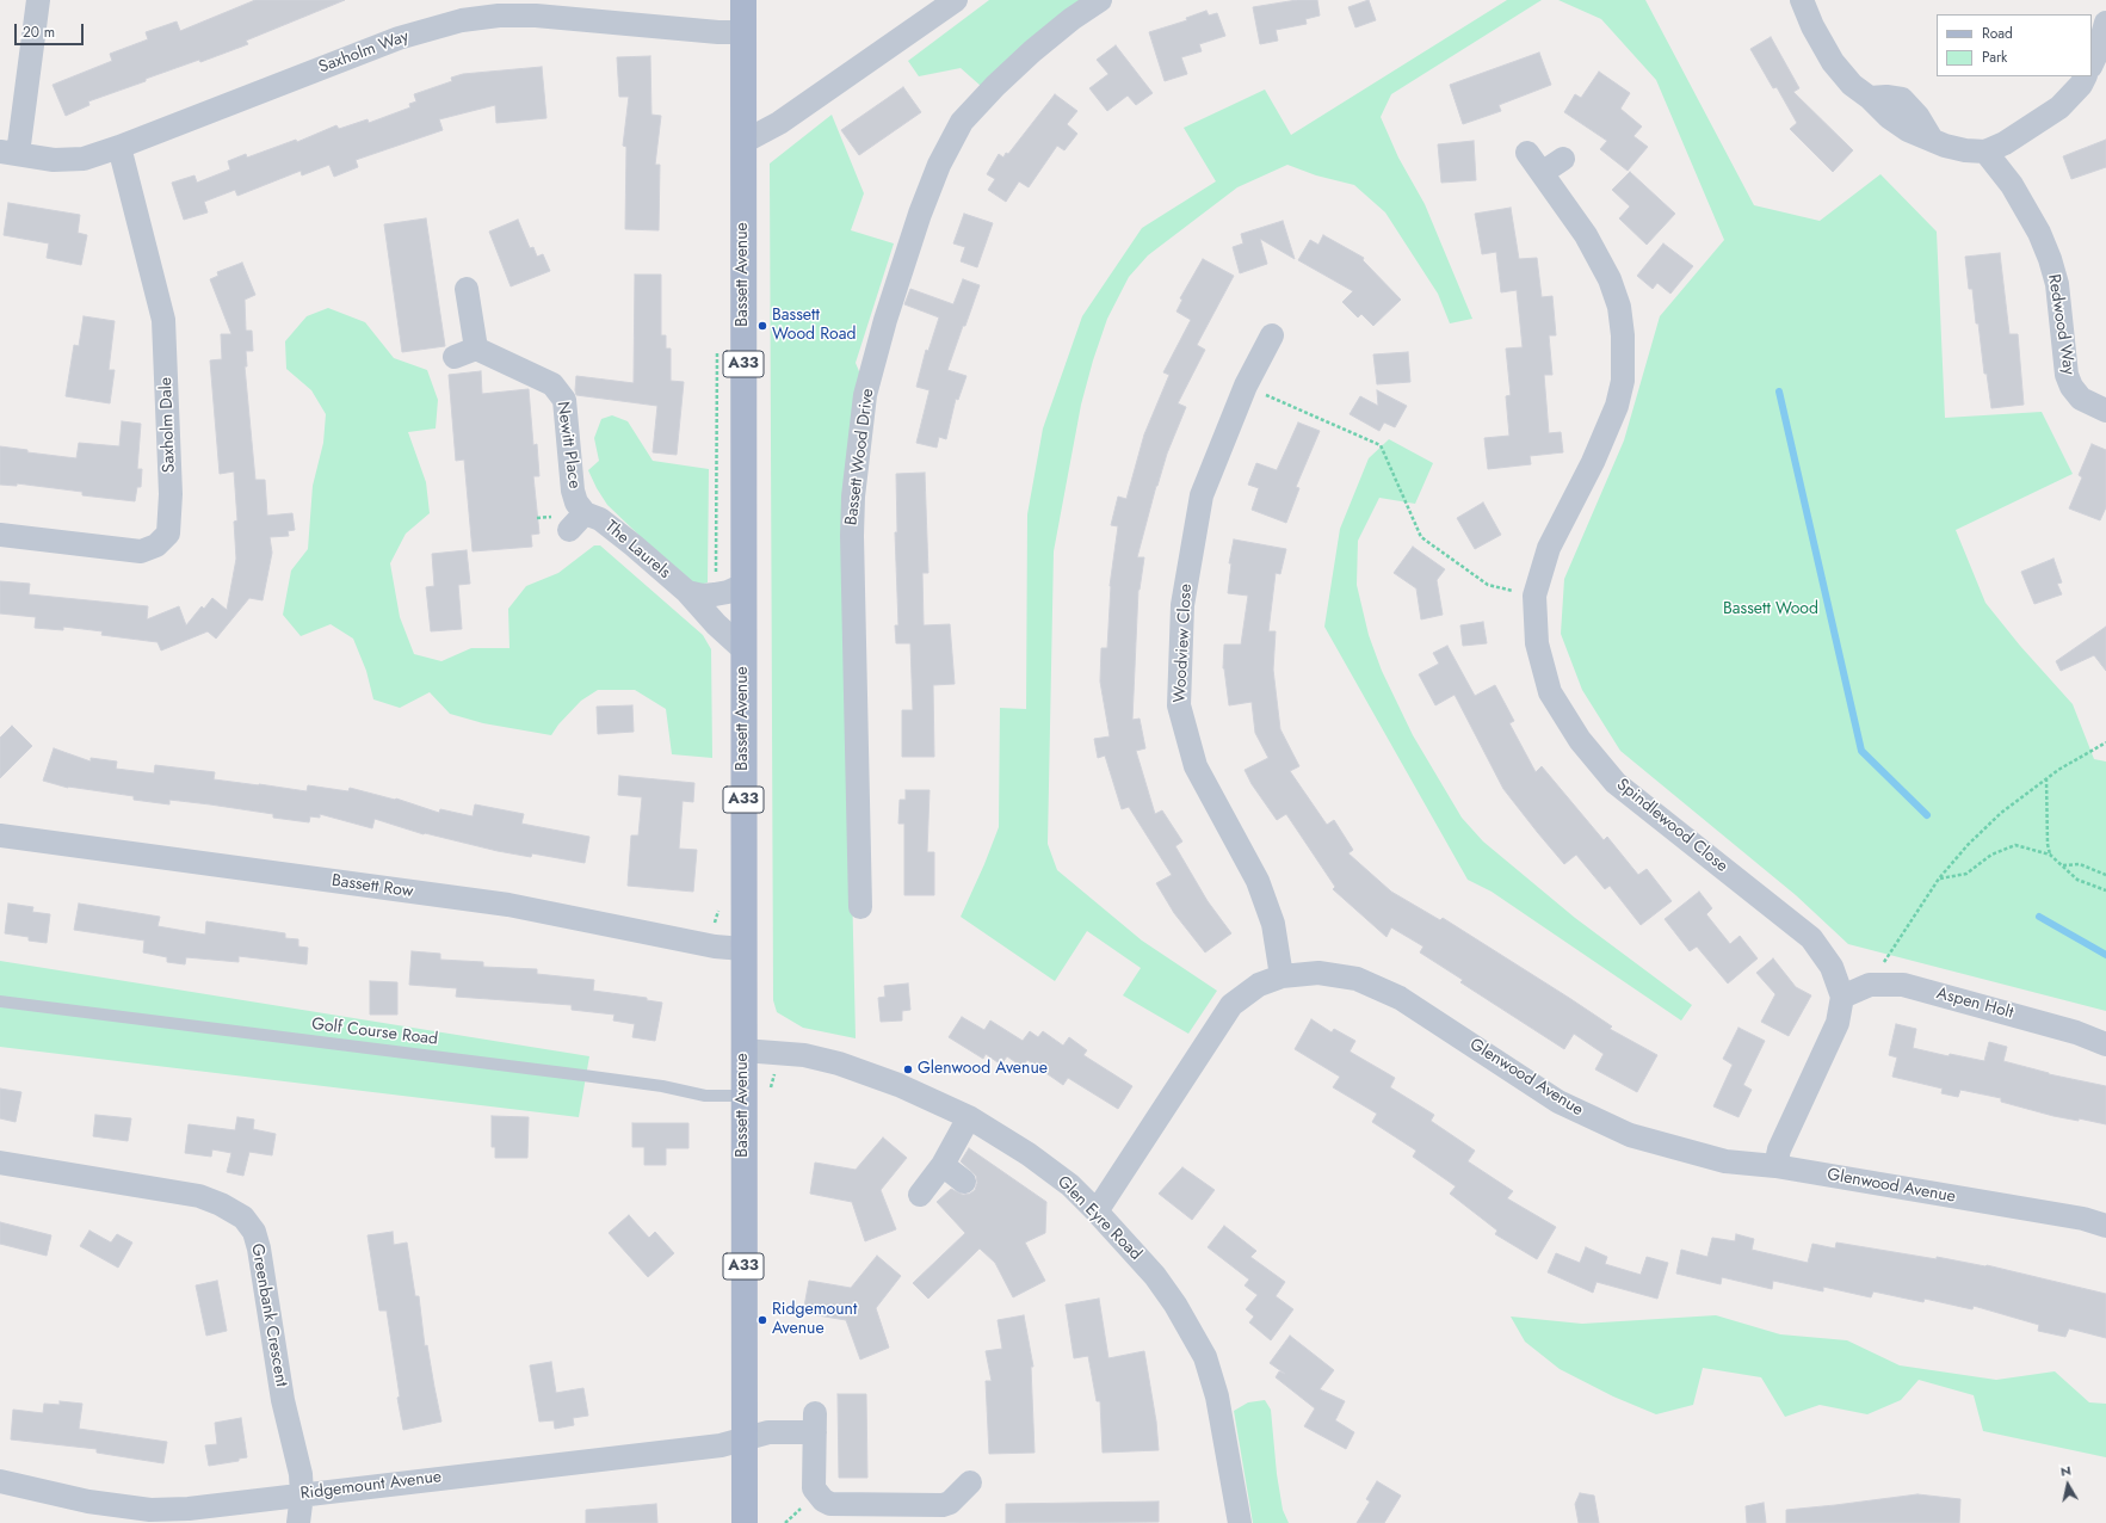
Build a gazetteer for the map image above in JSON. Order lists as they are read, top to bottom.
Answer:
{
  "streets": {
    "main road": ["Bassett Avenue", "A33"],
    "street": [
      "Saxholm Way",
      "Redwood Way",
      "Saxholm Dale",
      "Newitt Place",
      "Bassett Wood Drive",
      "The Laurels",
      "Woodview Close",
      "Spindlewood Close",
      "Bassett Row",
      "Aspen Holt",
      "Glenwood Avenue",
      "Glen Eyre Road",
      "Greenbank Crescent",
      "Ridgemount Avenue"
    ],
    "lane": ["Golf Course Road"]
  },
  "crossings": [
    ["Saxholm Way", "Bassett Avenue"],
    ["Saxholm Way", "Saxholm Dale"],
    ["Bassett Avenue", "The Laurels"],
    ["Bassett Avenue", "Bassett Row"],
    ["Bassett Avenue", "Golf Course Road"],
    ["Bassett Avenue", "Glen Eyre Road"],
    ["Bassett Avenue", "Ridgemount Avenue"],
    ["Newitt Place", "The Laurels"],
    ["Woodview Close", "Glenwood Avenue"],
    ["Spindlewood Close", "Aspen Holt"],
    ["Glenwood Avenue", "Glen Eyre Road"],
    ["Greenbank Crescent", "Ridgemount Avenue"]
  ],
  "parks": ["Bassett Wood"],
  "places": ["Bassett Wood Road", "Glenwood Avenue", "Ridgemount Avenue"],
  "legend": ["Road", "Park"],
  "scale_bar": "20 m",
  "north": "top"
}
